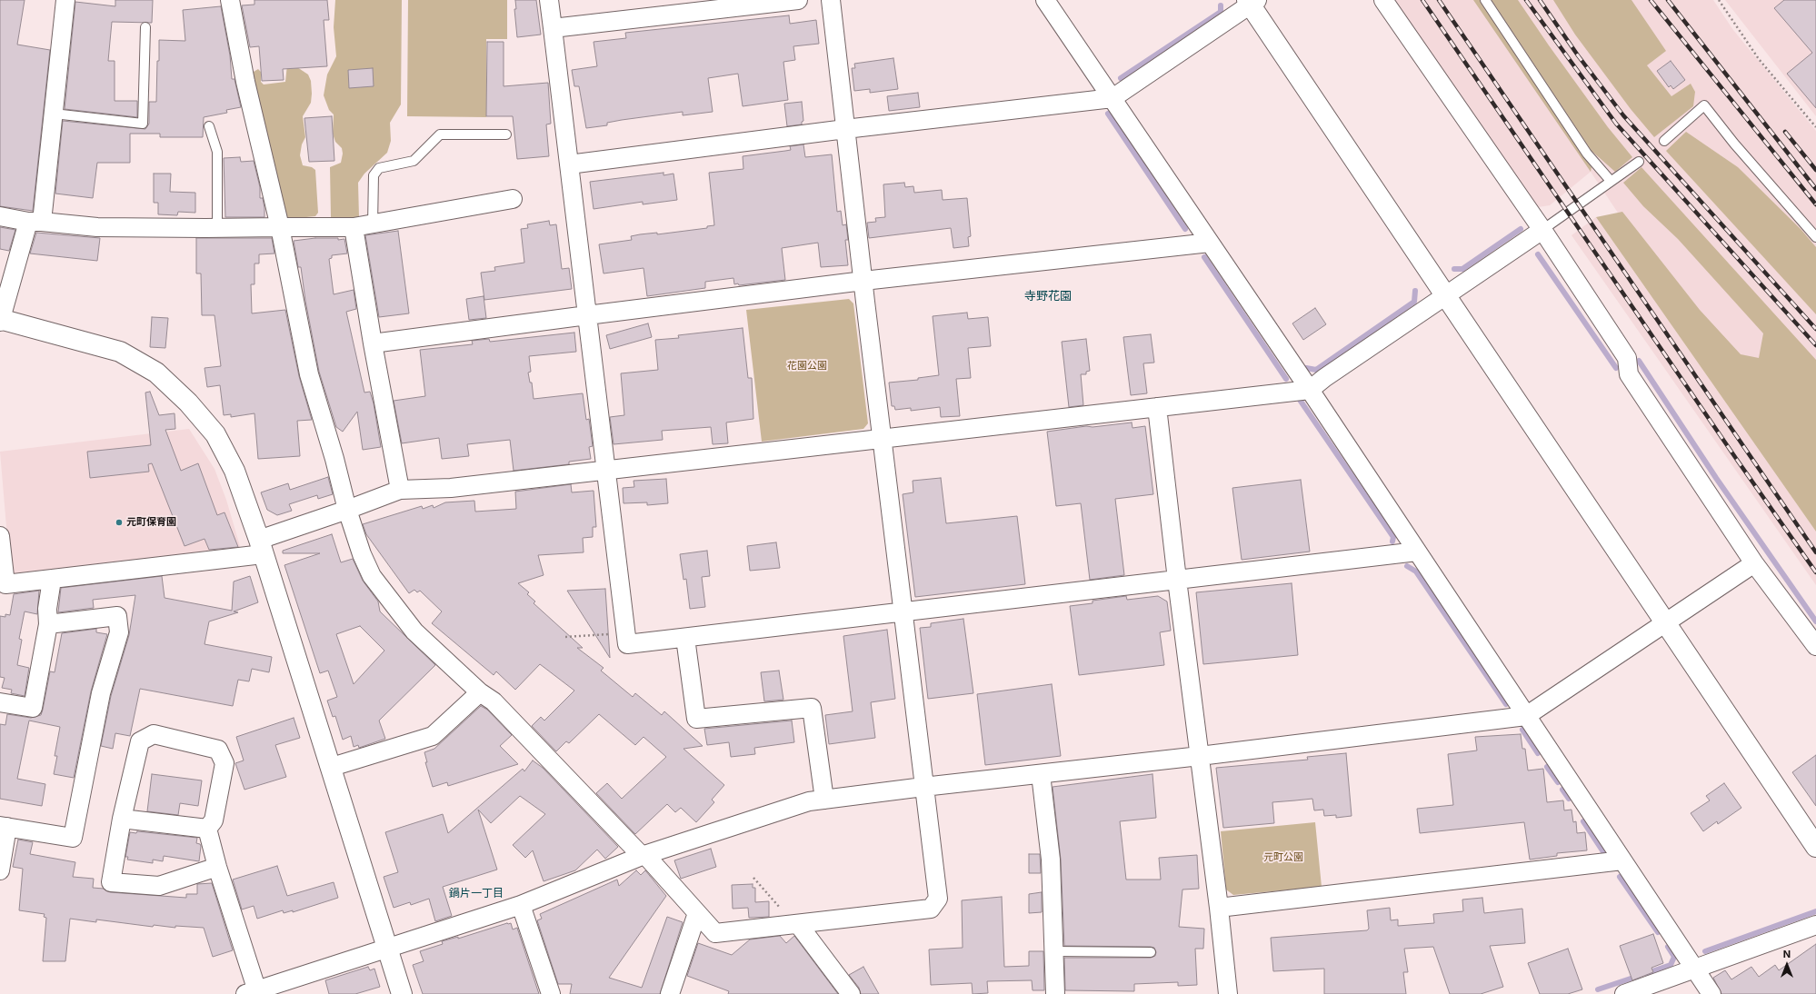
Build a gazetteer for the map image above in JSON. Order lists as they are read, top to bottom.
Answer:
{
  "districts": ["寺野花園", "鍋片一丁目"],
  "parks": ["花園公園", "元町公園"],
  "places": ["元町保育園"],
  "north": "top"
}
